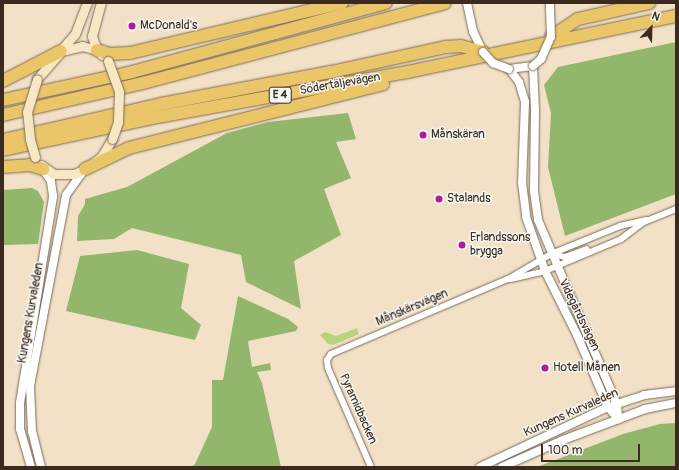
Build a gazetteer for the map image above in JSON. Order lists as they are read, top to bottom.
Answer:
{
  "streets": {
    "highway": ["Södertäljevägen", "E 4"],
    "street": [
      "Månskärsvägen",
      "Kungens Kurvaleden",
      "Videgårdsvägen",
      "Pyramidbacken"
    ]
  },
  "crossings": [
    ["Månskärsvägen", "Videgårdsvägen"],
    ["Månskärsvägen", "Pyramidbacken"],
    ["Kungens Kurvaleden", "Videgårdsvägen"]
  ],
  "places": [
    "McDonald's",
    "Månskäran",
    "Stalands",
    "Erlandssons brygga",
    "Hotell Månen"
  ],
  "scale_bar": "100 m",
  "north": "top right"
}
